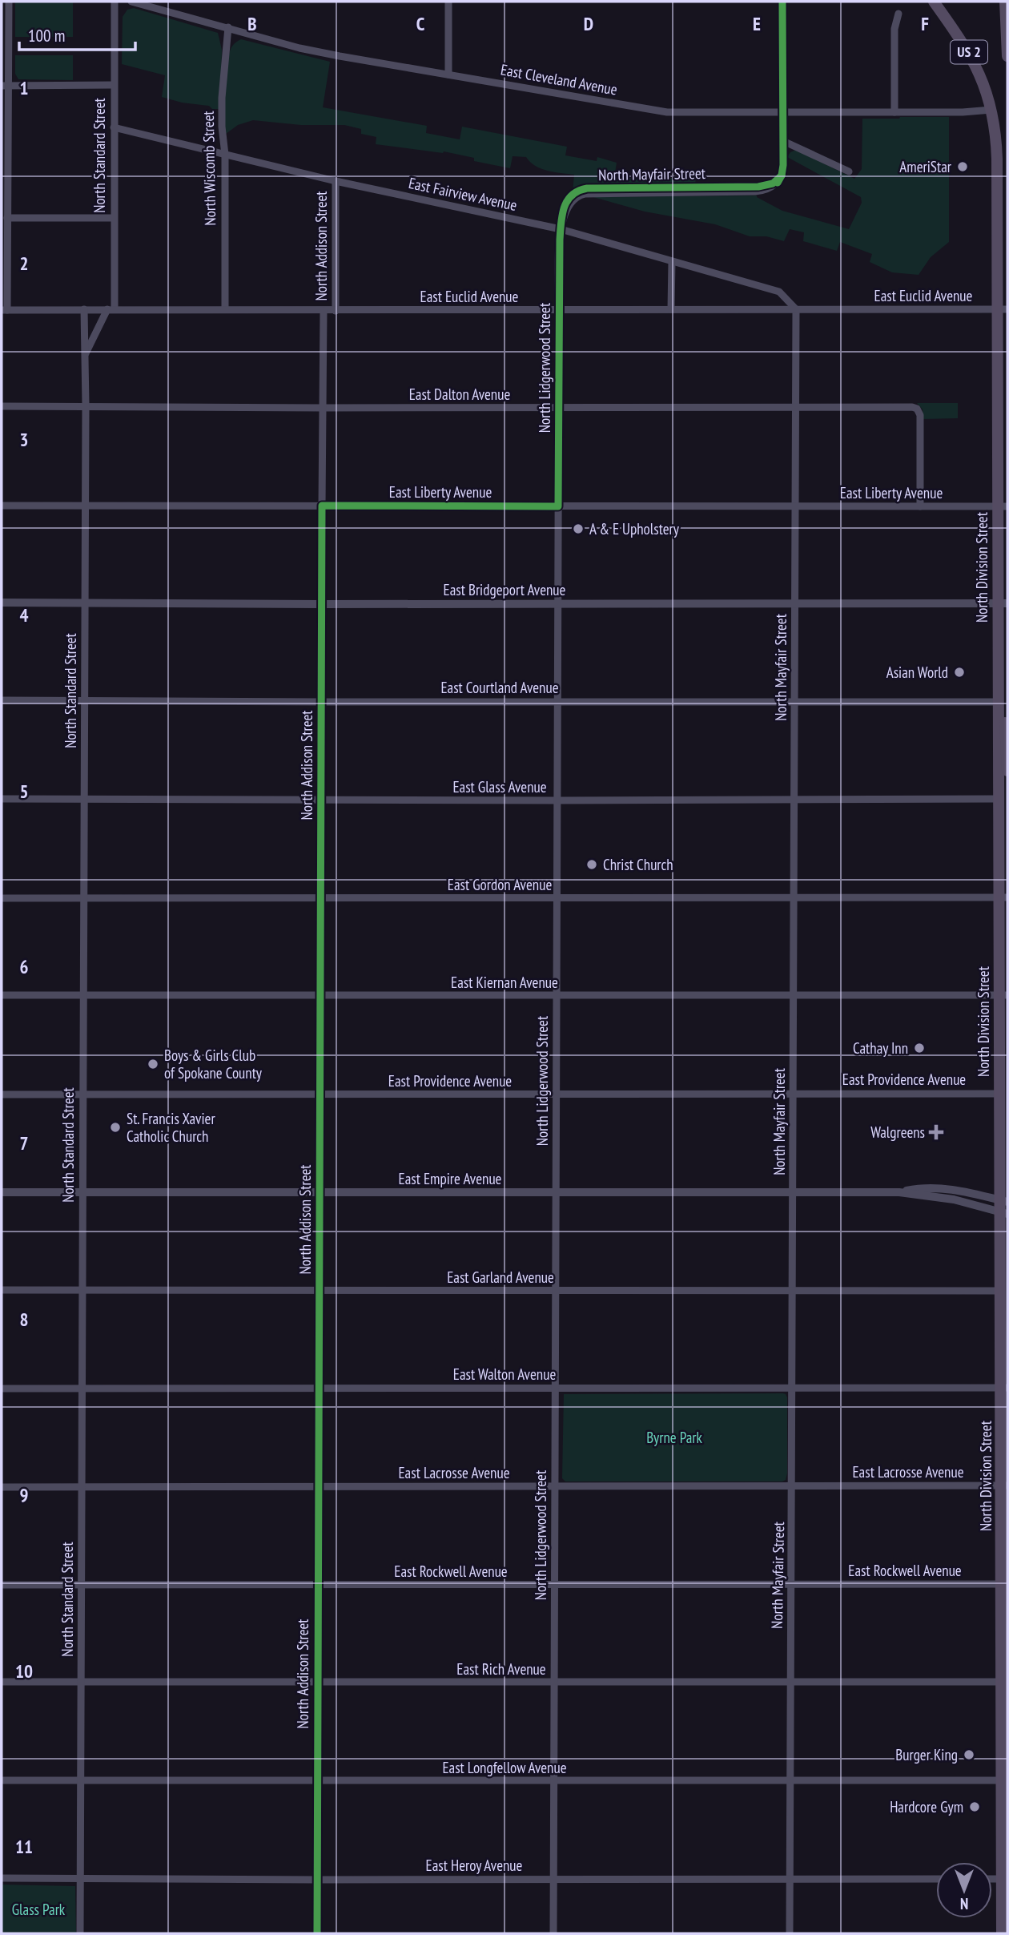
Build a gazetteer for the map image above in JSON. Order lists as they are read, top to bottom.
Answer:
{
  "streets": {
    "main road": ["US 2", "North Division Street"],
    "street": [
      "East Cleveland Avenue",
      "North Standard Street",
      "North Wiscomb Street",
      "North Mayfair Street",
      "East Fairview Avenue",
      "North Addison Street",
      "East Euclid Avenue",
      "North Lidgerwood Street",
      "East Dalton Avenue",
      "East Liberty Avenue",
      "East Bridgeport Avenue",
      "East Courtland Avenue",
      "East Glass Avenue",
      "East Gordon Avenue",
      "East Kiernan Avenue",
      "East Providence Avenue",
      "East Empire Avenue",
      "East Garland Avenue",
      "East Walton Avenue",
      "East Lacrosse Avenue",
      "East Rockwell Avenue",
      "East Rich Avenue",
      "East Longfellow Avenue",
      "East Heroy Avenue"
    ]
  },
  "crossings": [
    ["US 2", "East Cleveland Avenue"],
    ["US 2", "North Division Street"],
    ["East Cleveland Avenue", "North Wiscomb Street"],
    ["East Cleveland Avenue", "North Mayfair Street"],
    ["East Cleveland Avenue", "North Division Street"],
    ["North Standard Street", "East Fairview Avenue"],
    ["North Standard Street", "East Euclid Avenue"],
    ["North Standard Street", "East Dalton Avenue"],
    ["North Standard Street", "East Liberty Avenue"],
    ["North Standard Street", "East Bridgeport Avenue"],
    ["North Standard Street", "East Courtland Avenue"],
    ["North Standard Street", "East Glass Avenue"],
    ["North Standard Street", "East Gordon Avenue"],
    ["North Standard Street", "East Kiernan Avenue"],
    ["North Standard Street", "East Providence Avenue"],
    ["North Standard Street", "East Empire Avenue"],
    ["North Standard Street", "East Garland Avenue"],
    ["North Standard Street", "East Walton Avenue"],
    ["North Standard Street", "East Lacrosse Avenue"],
    ["North Standard Street", "East Rockwell Avenue"],
    ["North Standard Street", "East Rich Avenue"],
    ["North Standard Street", "East Longfellow Avenue"],
    ["North Standard Street", "East Heroy Avenue"],
    ["North Wiscomb Street", "East Fairview Avenue"],
    ["North Wiscomb Street", "East Euclid Avenue"],
    ["North Mayfair Street", "East Fairview Avenue"],
    ["North Mayfair Street", "East Euclid Avenue"],
    ["North Mayfair Street", "North Lidgerwood Street"],
    ["North Mayfair Street", "East Dalton Avenue"],
    ["North Mayfair Street", "East Liberty Avenue"],
    ["North Mayfair Street", "East Bridgeport Avenue"],
    ["North Mayfair Street", "East Courtland Avenue"],
    ["North Mayfair Street", "East Glass Avenue"],
    ["North Mayfair Street", "East Gordon Avenue"],
    ["North Mayfair Street", "East Kiernan Avenue"],
    ["North Mayfair Street", "East Providence Avenue"],
    ["North Mayfair Street", "East Empire Avenue"],
    ["North Mayfair Street", "East Garland Avenue"],
    ["North Mayfair Street", "East Walton Avenue"],
    ["North Mayfair Street", "East Lacrosse Avenue"],
    ["North Mayfair Street", "East Rockwell Avenue"],
    ["North Mayfair Street", "East Rich Avenue"],
    ["North Mayfair Street", "East Longfellow Avenue"],
    ["North Mayfair Street", "East Heroy Avenue"],
    ["East Fairview Avenue", "North Addison Street"],
    ["East Fairview Avenue", "East Euclid Avenue"],
    ["East Fairview Avenue", "North Lidgerwood Street"],
    ["North Addison Street", "East Euclid Avenue"],
    ["North Addison Street", "East Dalton Avenue"],
    ["North Addison Street", "East Liberty Avenue"],
    ["North Addison Street", "East Bridgeport Avenue"],
    ["North Addison Street", "East Courtland Avenue"],
    ["North Addison Street", "East Glass Avenue"],
    ["North Addison Street", "East Gordon Avenue"],
    ["North Addison Street", "East Kiernan Avenue"],
    ["North Addison Street", "East Providence Avenue"],
    ["North Addison Street", "East Empire Avenue"],
    ["North Addison Street", "East Garland Avenue"],
    ["North Addison Street", "East Walton Avenue"],
    ["North Addison Street", "East Lacrosse Avenue"],
    ["North Addison Street", "East Rockwell Avenue"],
    ["North Addison Street", "East Rich Avenue"],
    ["North Addison Street", "East Longfellow Avenue"],
    ["North Addison Street", "East Heroy Avenue"],
    ["East Euclid Avenue", "North Lidgerwood Street"],
    ["East Euclid Avenue", "North Division Street"],
    ["North Lidgerwood Street", "East Dalton Avenue"],
    ["North Lidgerwood Street", "East Liberty Avenue"],
    ["North Lidgerwood Street", "East Bridgeport Avenue"],
    ["North Lidgerwood Street", "East Courtland Avenue"],
    ["North Lidgerwood Street", "East Glass Avenue"],
    ["North Lidgerwood Street", "East Gordon Avenue"],
    ["North Lidgerwood Street", "East Kiernan Avenue"],
    ["North Lidgerwood Street", "East Providence Avenue"],
    ["North Lidgerwood Street", "East Empire Avenue"],
    ["North Lidgerwood Street", "East Garland Avenue"],
    ["North Lidgerwood Street", "East Walton Avenue"],
    ["North Lidgerwood Street", "East Lacrosse Avenue"],
    ["North Lidgerwood Street", "East Rockwell Avenue"],
    ["North Lidgerwood Street", "East Rich Avenue"],
    ["North Lidgerwood Street", "East Longfellow Avenue"],
    ["North Lidgerwood Street", "East Heroy Avenue"],
    ["East Dalton Avenue", "East Liberty Avenue"],
    ["East Liberty Avenue", "North Division Street"],
    ["North Division Street", "East Bridgeport Avenue"],
    ["North Division Street", "East Courtland Avenue"],
    ["North Division Street", "East Glass Avenue"],
    ["North Division Street", "East Gordon Avenue"],
    ["North Division Street", "East Kiernan Avenue"],
    ["North Division Street", "East Providence Avenue"],
    ["North Division Street", "East Empire Avenue"],
    ["North Division Street", "East Garland Avenue"],
    ["North Division Street", "East Walton Avenue"],
    ["North Division Street", "East Lacrosse Avenue"],
    ["North Division Street", "East Rockwell Avenue"],
    ["North Division Street", "East Rich Avenue"],
    ["North Division Street", "East Longfellow Avenue"]
  ],
  "parks": ["Byrne Park", "Glass Park"],
  "places": {
    "other": [
      "AmeriStar",
      "A & E Upholstery",
      "Asian World",
      "Christ Church",
      "Cathay Inn",
      "Boys & Girls Club of Spokane County",
      "St. Francis Xavier Catholic Church",
      "Burger King",
      "Hardcore Gym"
    ],
    "health": ["Walgreens"]
  },
  "scale_bar": "100 m",
  "north": "bottom",
  "grid": {
    "columns": [
      "B",
      "C",
      "D",
      "E",
      "F"
    ],
    "rows": [
      "1",
      "2",
      "3",
      "4",
      "5",
      "6",
      "7",
      "8",
      "9",
      "10",
      "11"
    ]
  }
}
